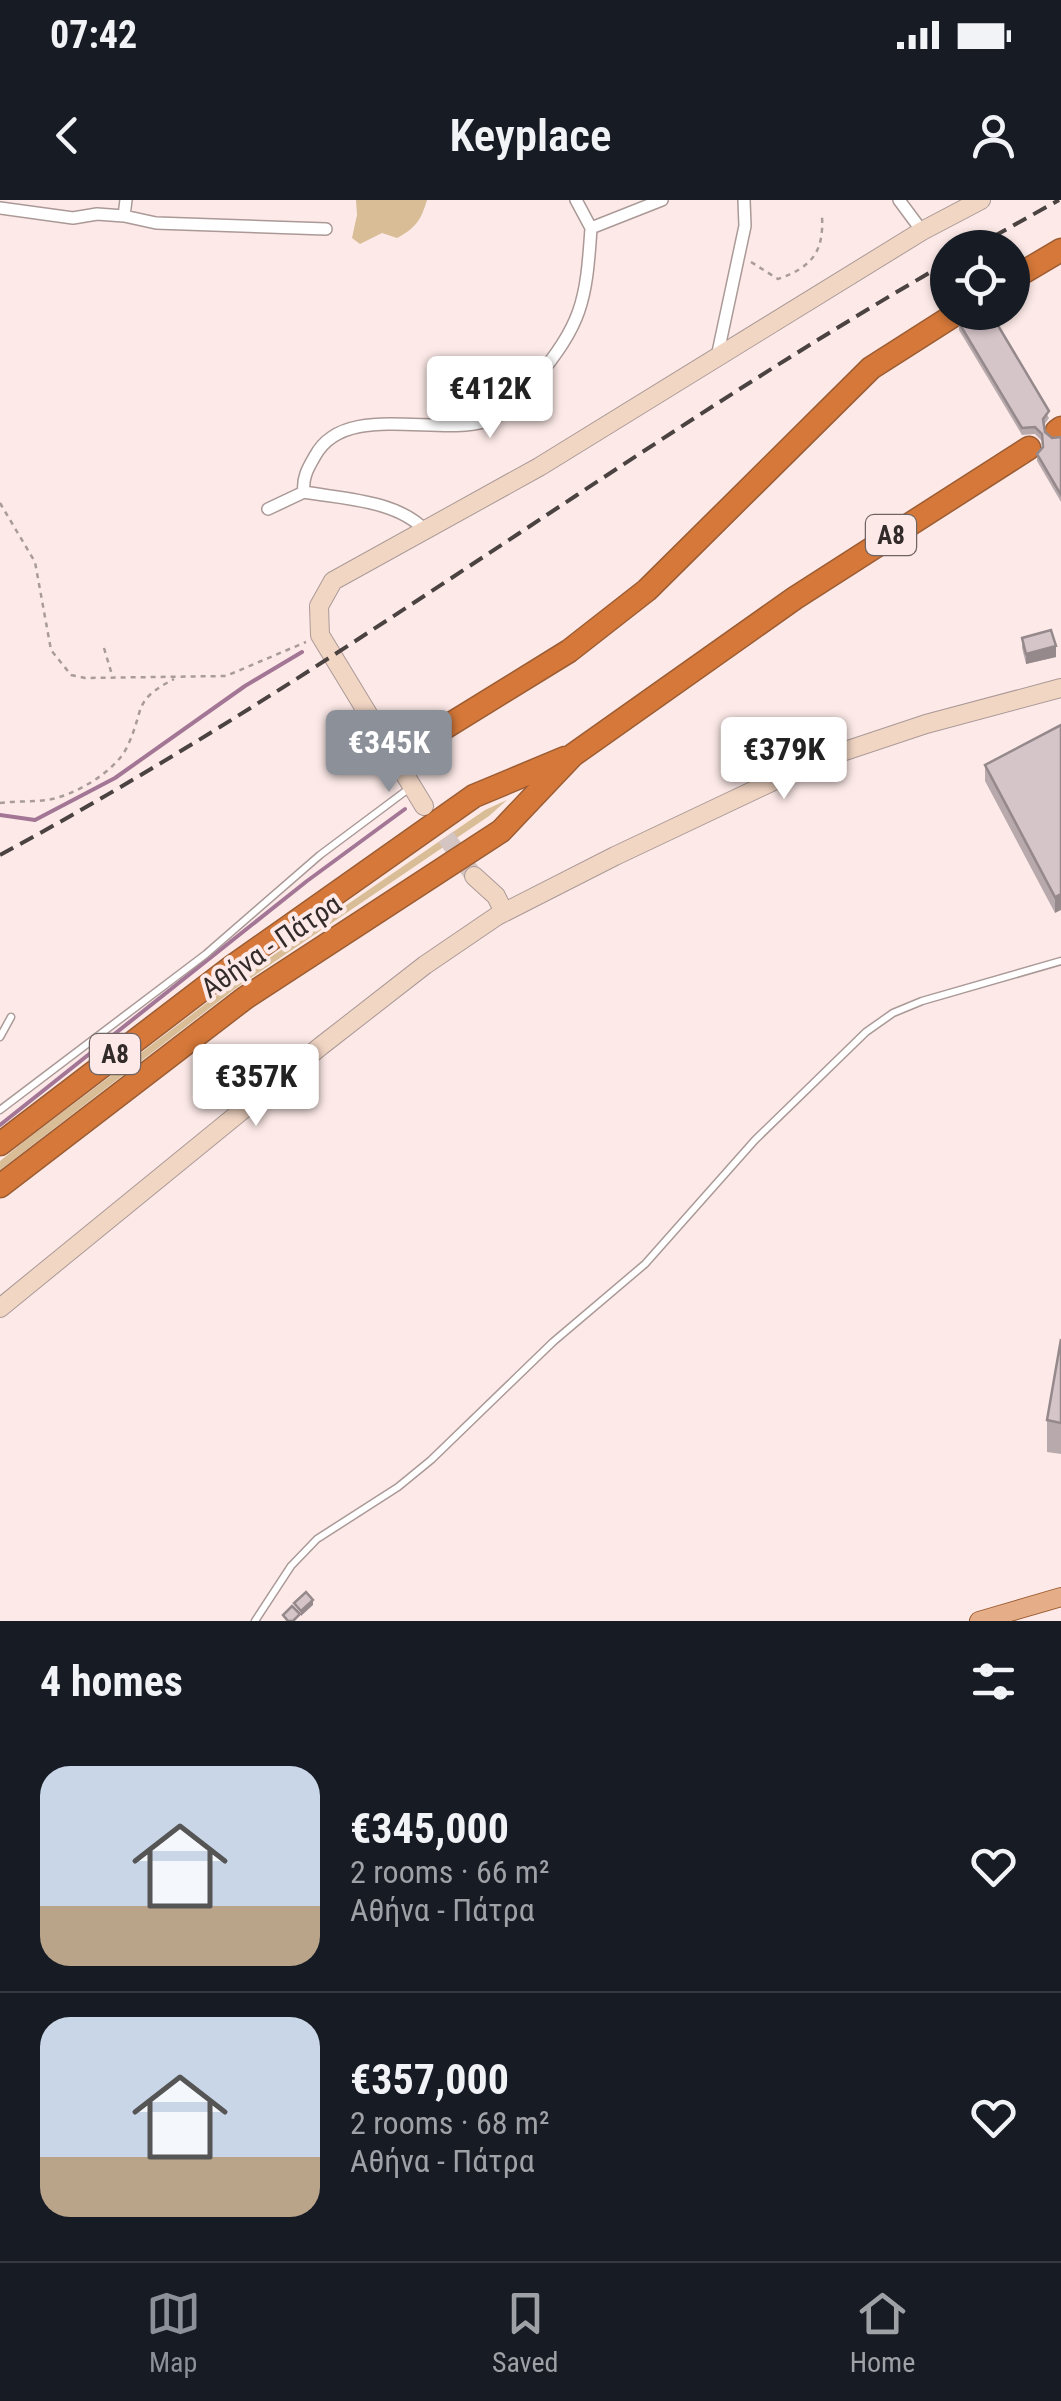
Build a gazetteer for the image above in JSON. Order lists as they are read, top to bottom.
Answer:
{
  "streets": {
    "highway": ["Α8", "Αθήνα - Πάτρα"]
  },
  "page": {
    "status": "07:42",
    "header": "Keyplace",
    "price": [
      "€412K",
      "€345K",
      "€379K",
      "€357K"
    ],
    "heading": "4 homes",
    "list": [
      {
        "name": "€345,000",
        "note": "2 rooms · 66 m² · Αθήνα - Πάτρα"
      },
      {
        "name": "€357,000",
        "note": "2 rooms · 68 m² · Αθήνα - Πάτρα"
      }
    ],
    "tabs": ["Map", "Saved", "Home"]
  }
}
